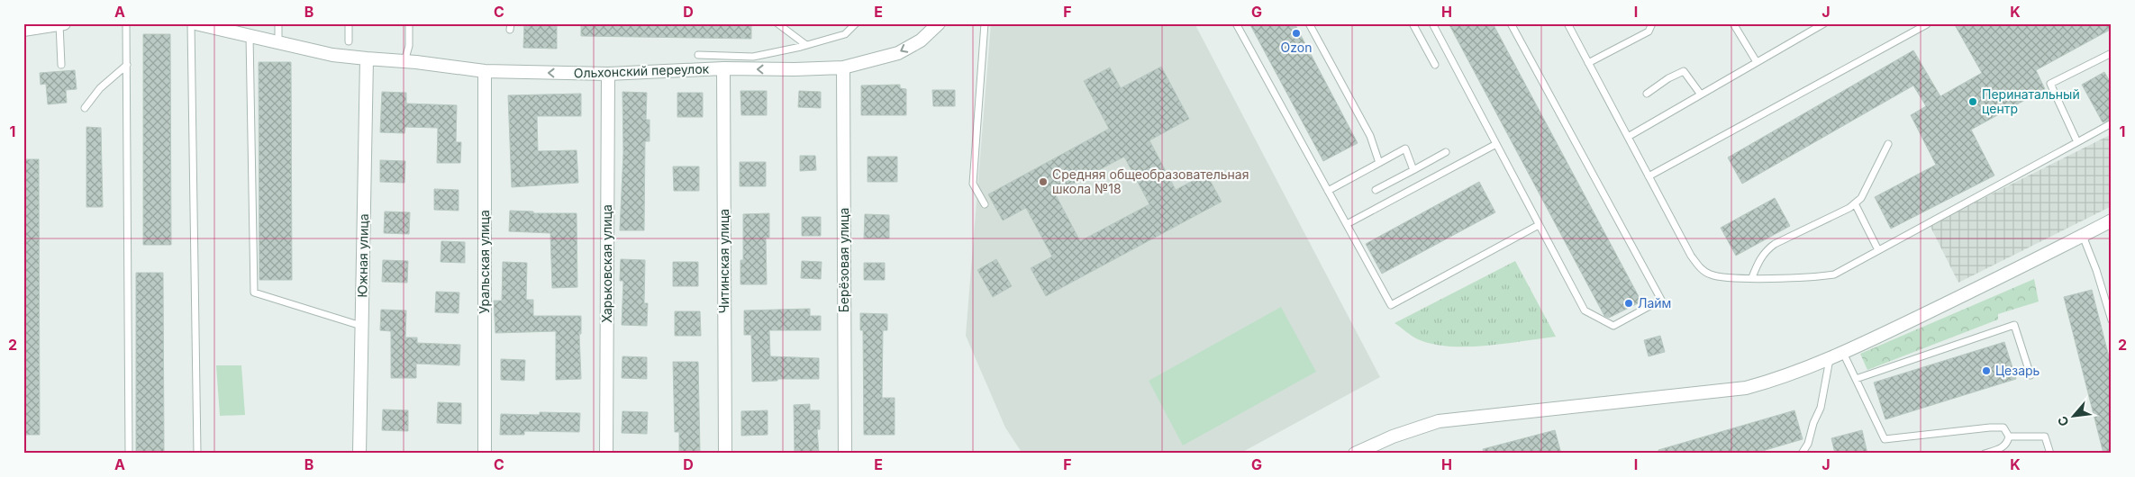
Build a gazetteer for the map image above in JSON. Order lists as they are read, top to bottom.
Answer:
{
  "streets": {
    "street": [
      "Ольхонский переулок",
      "Южная улица",
      "Берёзовая улица",
      "Читинская улица",
      "Уральская улица",
      "Харьковская улица"
    ]
  },
  "crossings": [
    ["Ольхонский переулок", "Южная улица"],
    ["Ольхонский переулок", "Берёзовая улица"],
    ["Ольхонский переулок", "Читинская улица"],
    ["Ольхонский переулок", "Уральская улица"],
    ["Ольхонский переулок", "Харьковская улица"]
  ],
  "one_way": ["Ольхонский переулок"],
  "places": [
    "Ozon",
    "Перинатальный центр",
    "Средняя общеобразовательная школа №18",
    "Лайм",
    "Цезарь"
  ],
  "north": "bottom left",
  "grid": {
    "columns": [
      "A",
      "B",
      "C",
      "D",
      "E",
      "F",
      "G",
      "H",
      "I",
      "J",
      "K"
    ],
    "rows": ["1", "2"]
  }
}
